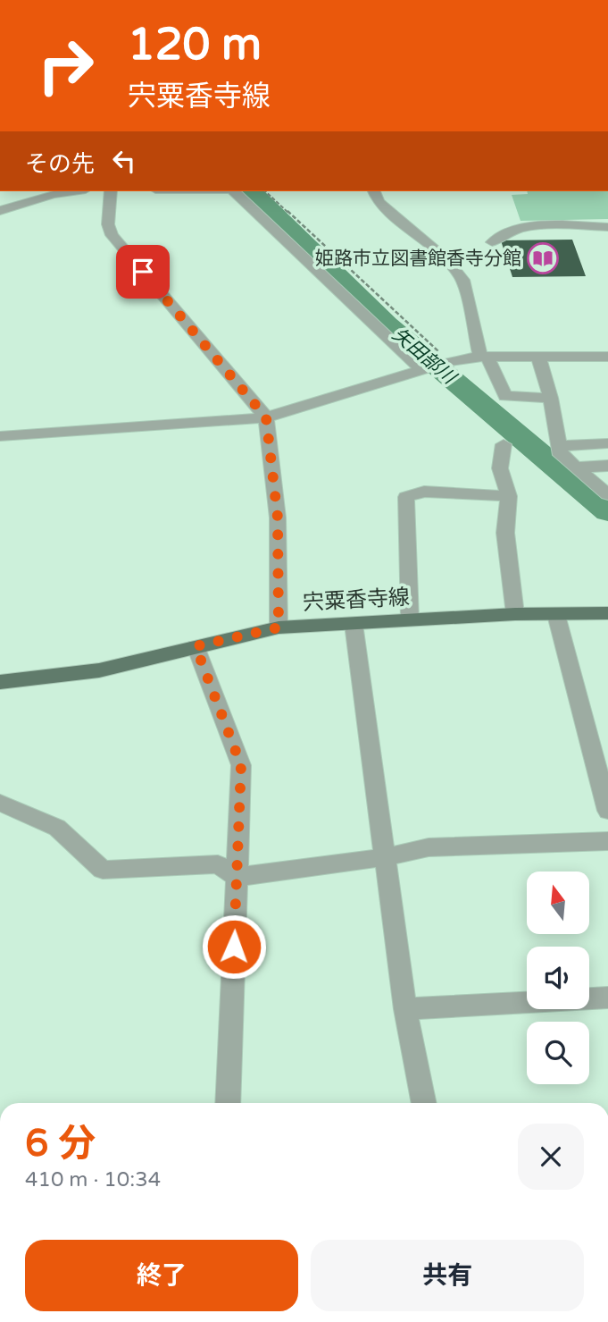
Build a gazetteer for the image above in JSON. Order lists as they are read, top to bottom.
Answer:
{
  "streets": {
    "main road": ["宍粟香寺線"]
  },
  "water": ["矢田部川"],
  "places": {
    "library": ["姫路市立図書館香寺分館"]
  },
  "north": "top",
  "page": {
    "turn": ["120 m", "宍粟香寺線"],
    "then": "その先",
    "heading": ["6 分", "410 m · 10:34"],
    "buttons": ["終了", "共有"]
  }
}
